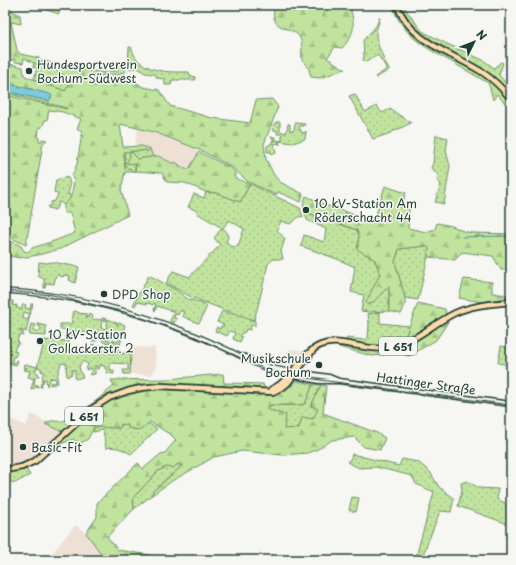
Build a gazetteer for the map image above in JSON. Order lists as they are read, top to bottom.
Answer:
{
  "streets": {
    "main road": ["L 651", "Hattinger Straße"]
  },
  "crossings": [
    ["L 651", "Hattinger Straße"]
  ],
  "places": [
    "Hundesportverein Bochum-Südwest",
    "10 kV-Station Am Röderschacht 44",
    "DPD Shop",
    "10 kV-Station Gollackerstr. 2",
    "Musikschule Bochum",
    "Basic-Fit"
  ],
  "north": "top right"
}
